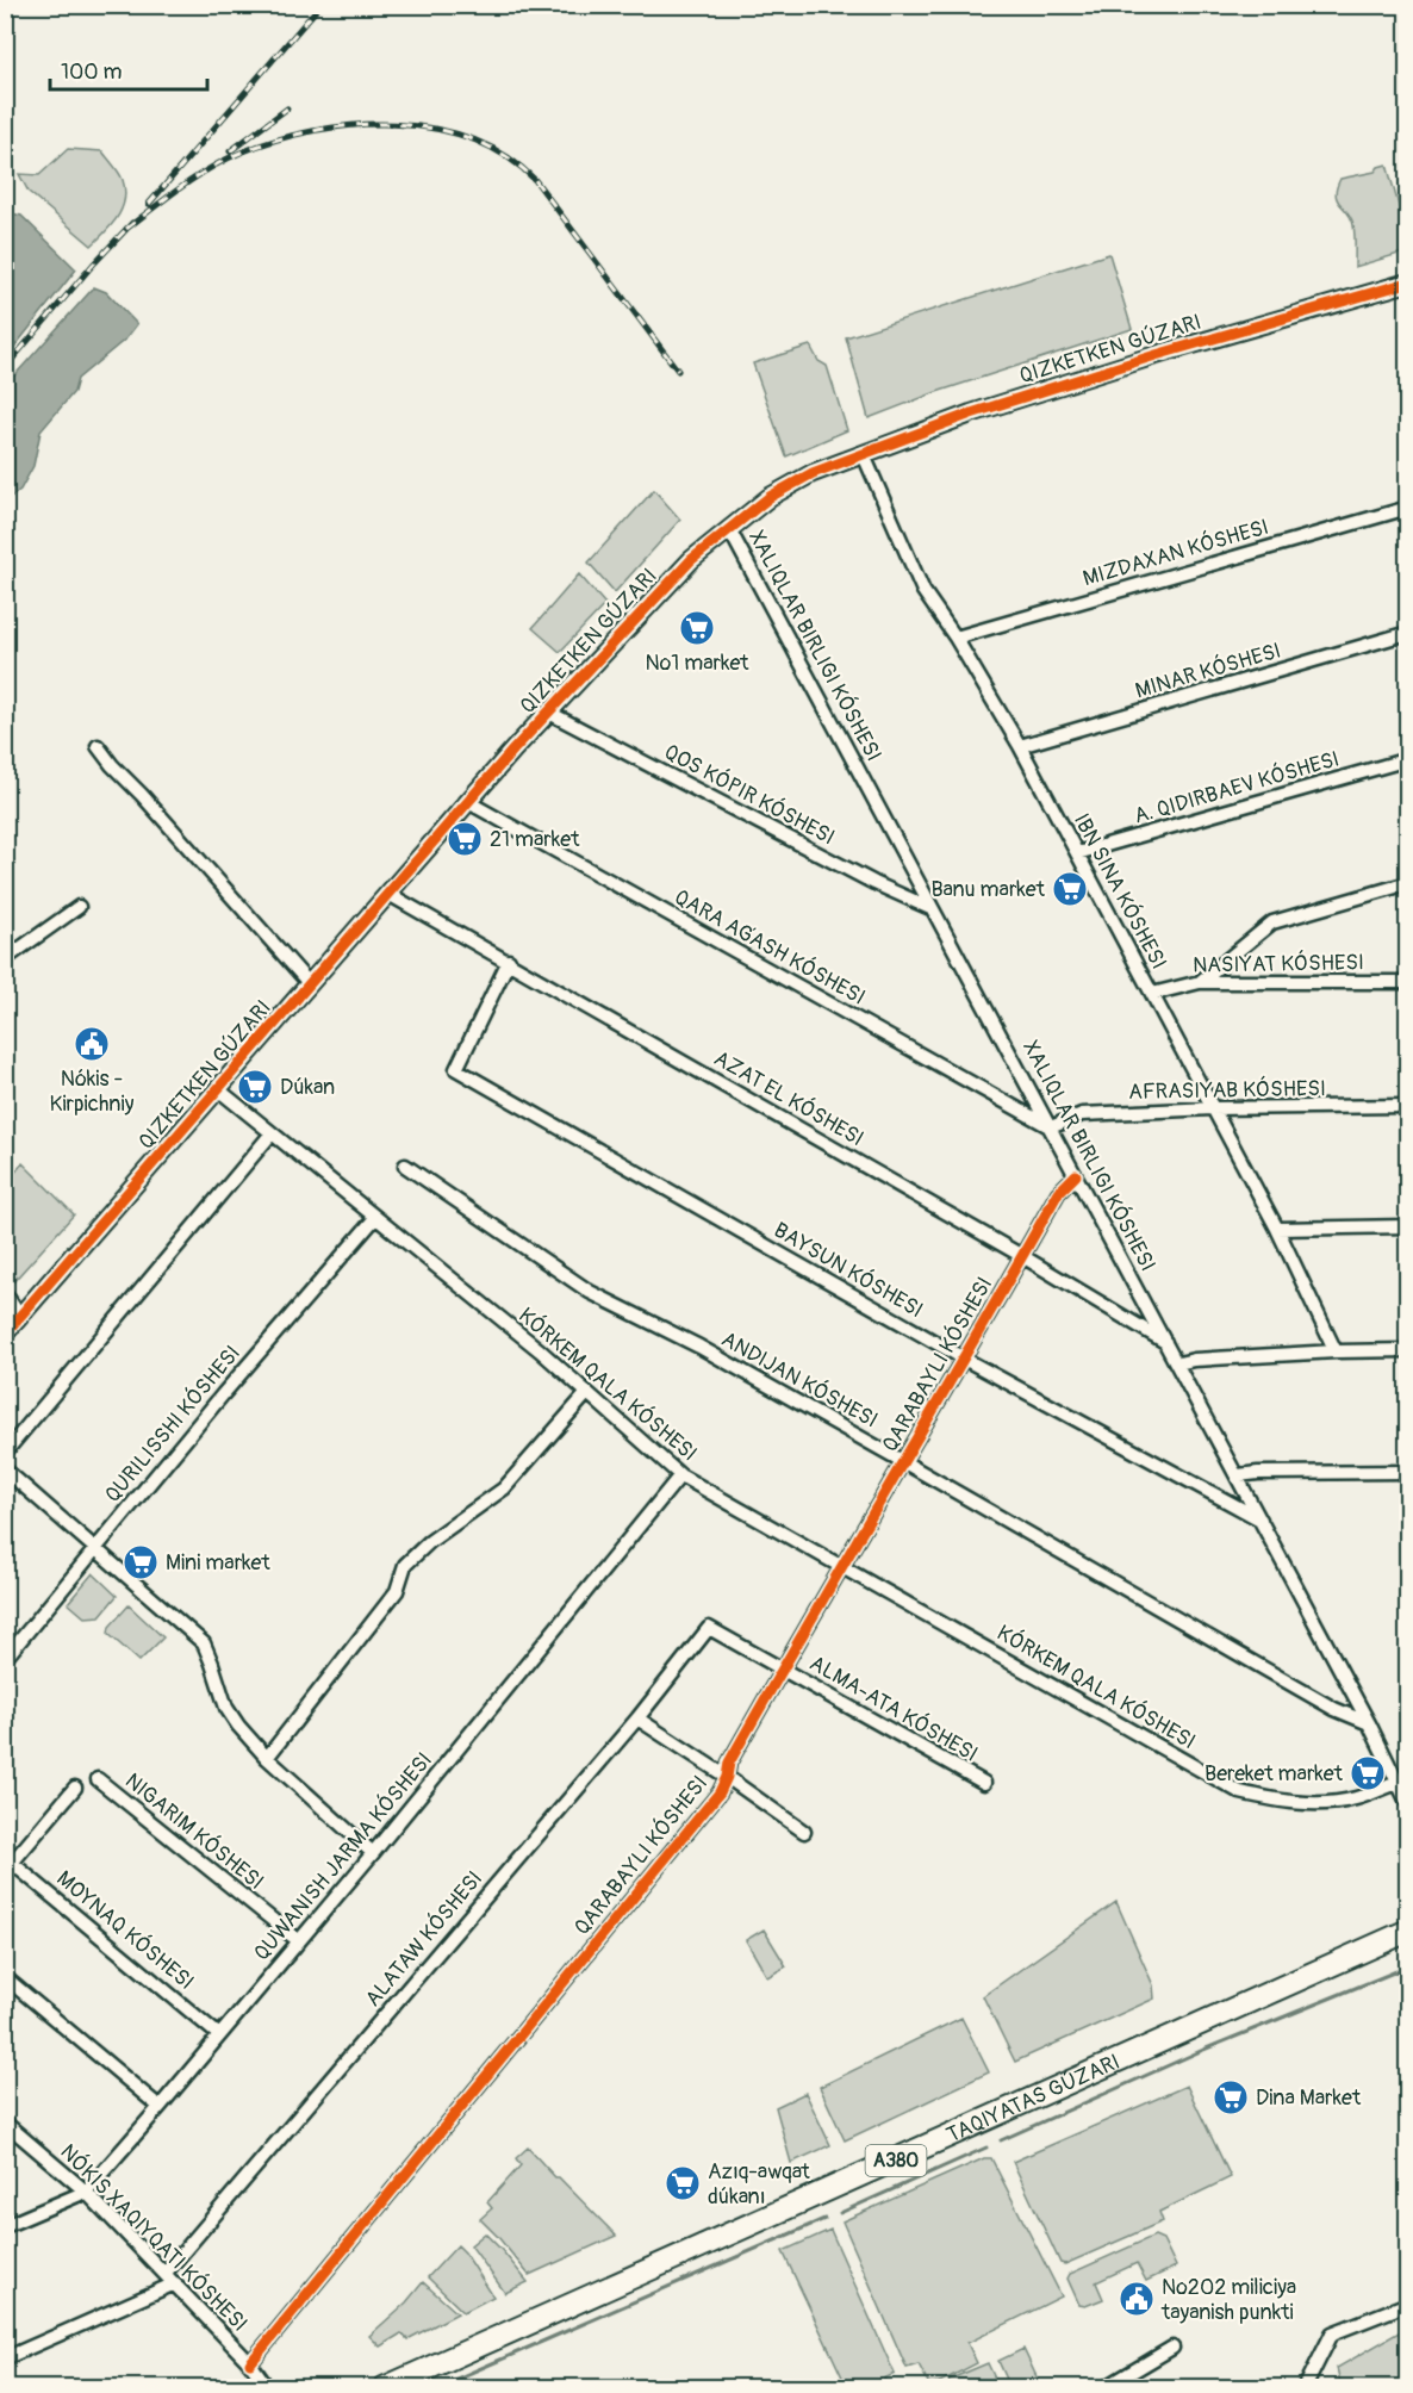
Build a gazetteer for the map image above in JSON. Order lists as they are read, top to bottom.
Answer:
{
  "streets": {
    "highway": ["A380"],
    "street": [
      "MIZDAXAN KÓSHESI",
      "MINAR KÓSHESI",
      "QOS KÓPIR KÓSHESI",
      "IBN SINA KÓSHESI",
      "QARA AǴASH KÓSHESI",
      "NASIYAT KÓSHESI",
      "AFRASIYAB KÓSHESI",
      "AZAT EL KÓSHESI",
      "BAYSUN KÓSHESI",
      "ANDIJAN KÓSHESI",
      "KÓRKEM QALA KÓSHESI",
      "ALMA-ATA KÓSHESI",
      "NIGARIM KÓSHESI",
      "MOYNAQ KÓSHESI",
      "ALATAW KÓSHESI"
    ],
    "cycle path": ["QIZKETKEN GÚZARI", "XALIQLAR BIRLIGI KÓSHESI"]
  },
  "crossings": [
    ["MIZDAXAN KÓSHESI", "IBN SINA KÓSHESI"],
    ["MINAR KÓSHESI", "IBN SINA KÓSHESI"],
    ["IBN SINA KÓSHESI", "NASIYAT KÓSHESI"],
    ["IBN SINA KÓSHESI", "AFRASIYAB KÓSHESI"],
    ["QARA AǴASH KÓSHESI", "AFRASIYAB KÓSHESI"],
    ["AZAT EL KÓSHESI", "BAYSUN KÓSHESI"],
    ["ALMA-ATA KÓSHESI", "ALATAW KÓSHESI"]
  ],
  "places": {
    "supermarket": [
      "№1 market",
      "21 market",
      "Banu market",
      "Dúkan",
      "Mini market",
      "Bereket market",
      "Dina Market",
      "Azıq-awqat dúkanı"
    ],
    "public building": ["Nókis - Kirpichniy", "№202 miliciya tayanish punkti"]
  },
  "scale_bar": "100 m"
}
